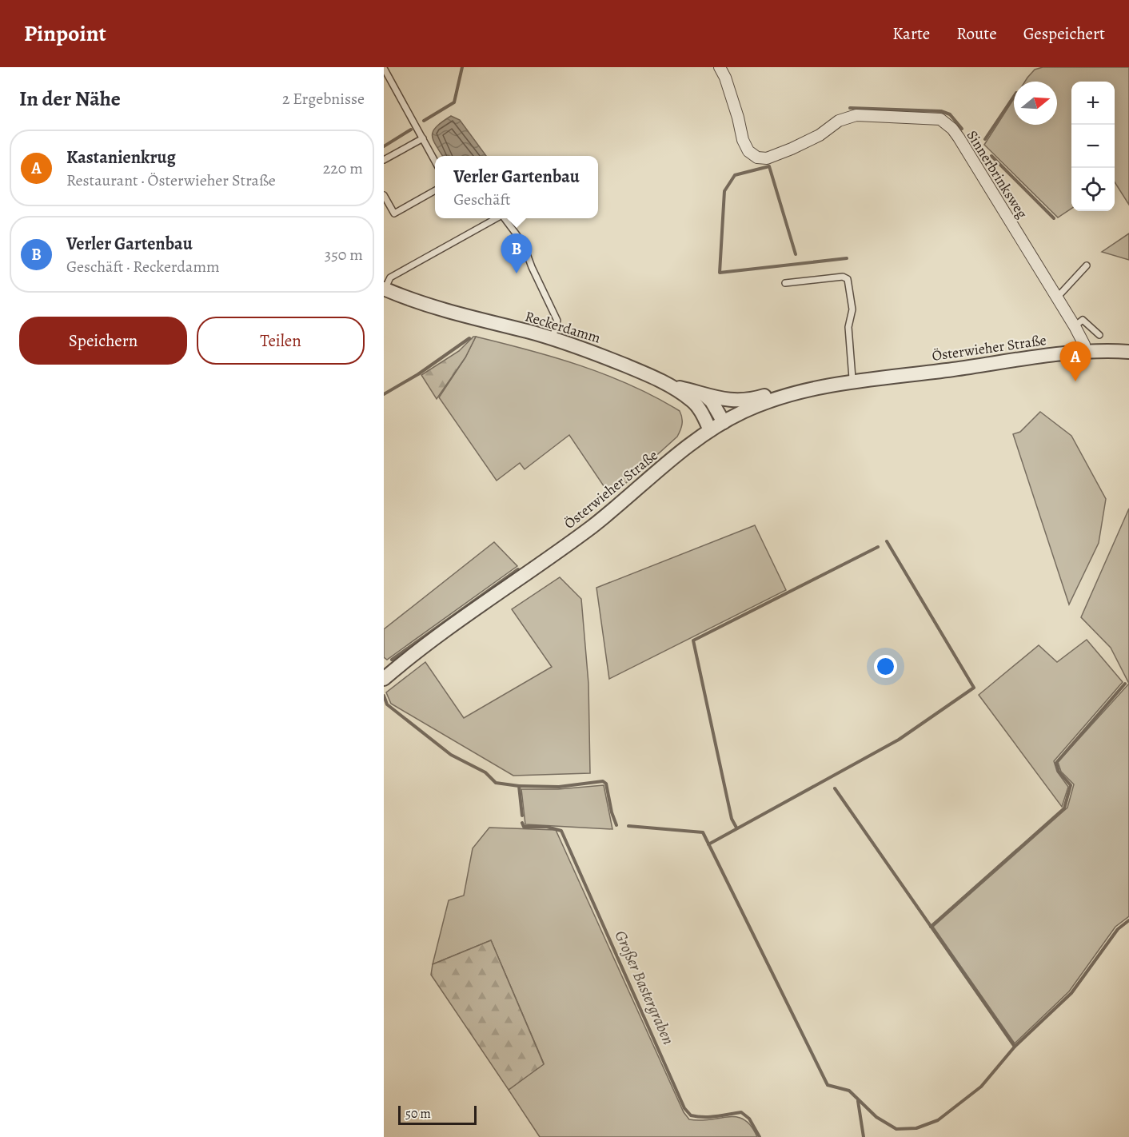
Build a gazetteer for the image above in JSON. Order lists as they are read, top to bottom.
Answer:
{
  "streets": {
    "street": ["Sinnerbrinksweg", "Reckerdamm", "Österwieher Straße"]
  },
  "crossings": [
    ["Sinnerbrinksweg", "Österwieher Straße"],
    ["Reckerdamm", "Österwieher Straße"]
  ],
  "water": ["Großer Bastergraben"],
  "scale_bar": "50 m",
  "north": "right",
  "page": {
    "header": "Pinpoint",
    "nav": ["Karte", "Route", "Gespeichert"],
    "heading": ["In der Nähe", "2 Ergebnisse"],
    "map_buttons": ["+", "−"],
    "list": [
      {
        "mark": "A",
        "name": "Kastanienkrug",
        "note": "Restaurant · Österwieher Straße",
        "value": "220 m"
      },
      {
        "mark": "B",
        "name": "Verler Gartenbau",
        "note": "Geschäft · Reckerdamm",
        "value": "350 m"
      }
    ],
    "popup": ["Verler Gartenbau", "Geschäft"],
    "pins": ["B", "A"],
    "buttons": ["Speichern", "Teilen"],
    "scale": "50 m"
  }
}
